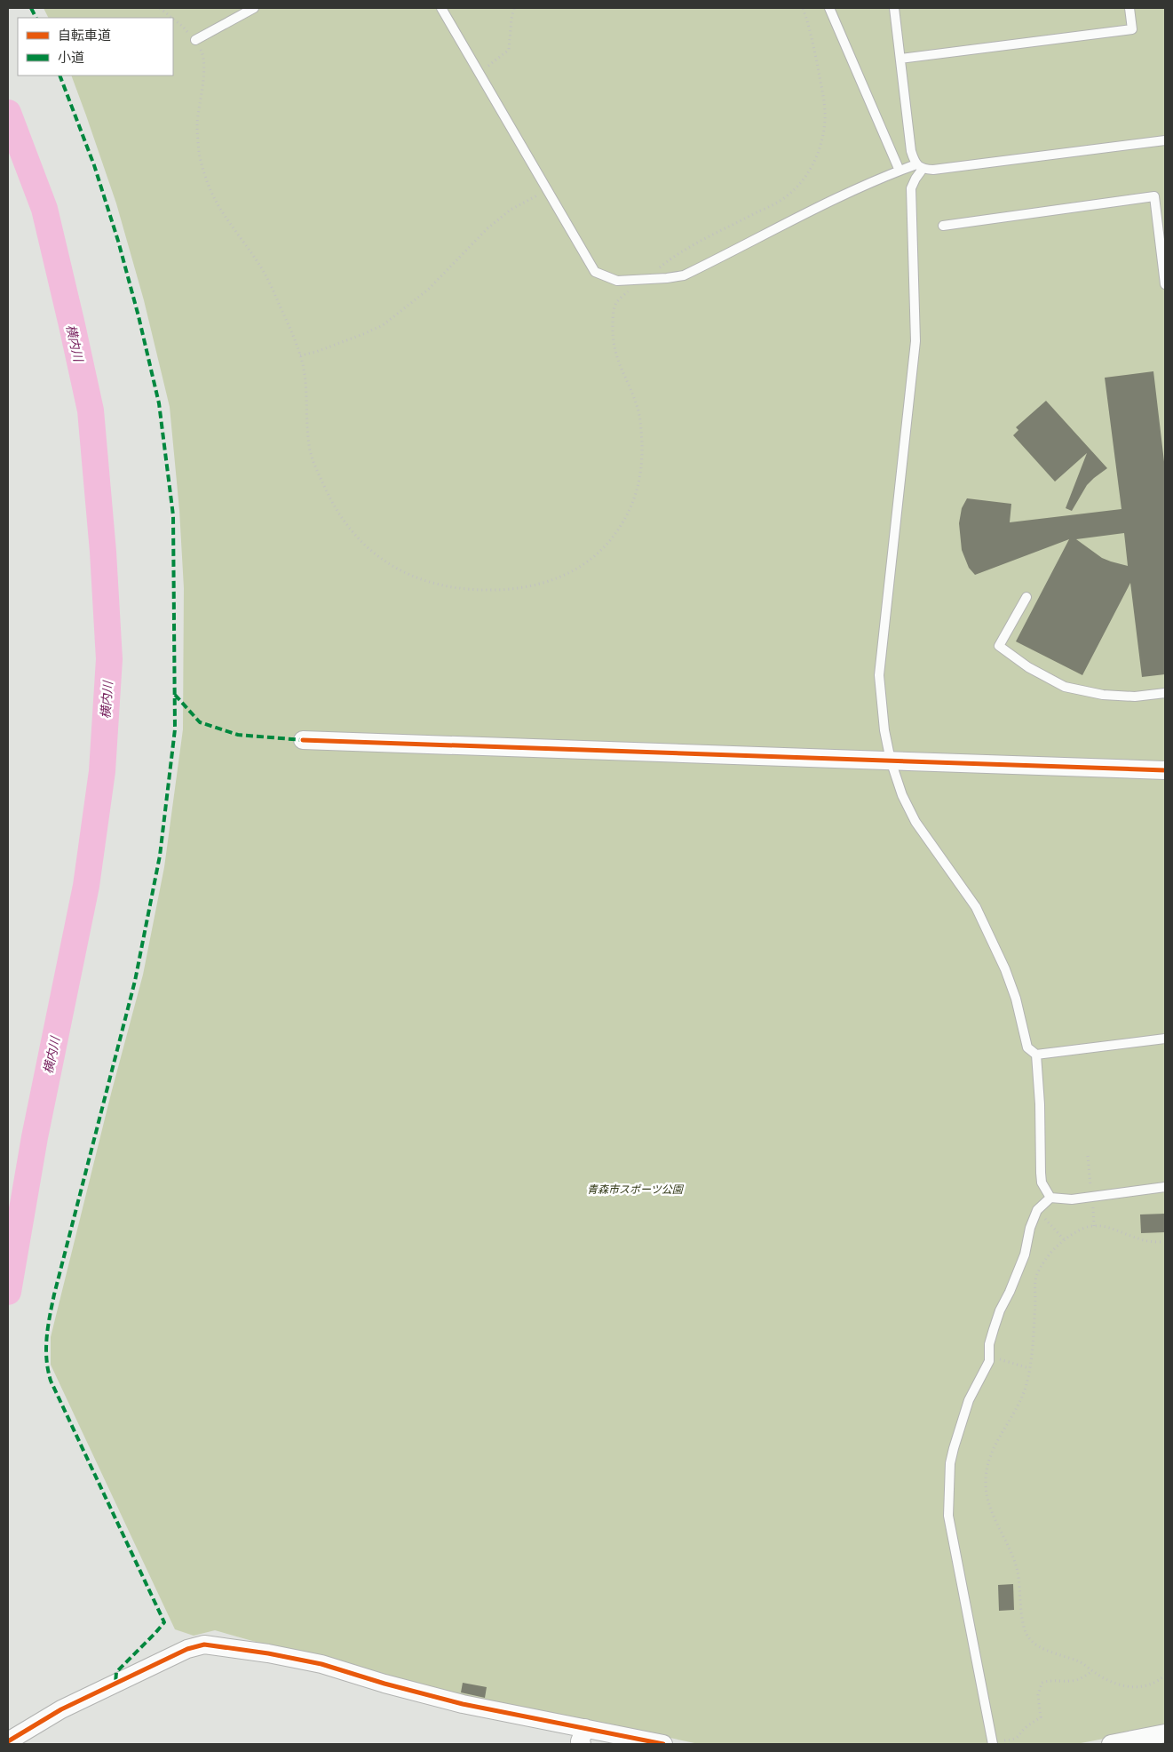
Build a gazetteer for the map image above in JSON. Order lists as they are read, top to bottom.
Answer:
{
  "water": ["横内川"],
  "parks": ["青森市スポーツ公園"],
  "legend": ["自転車道", "小道"]
}
